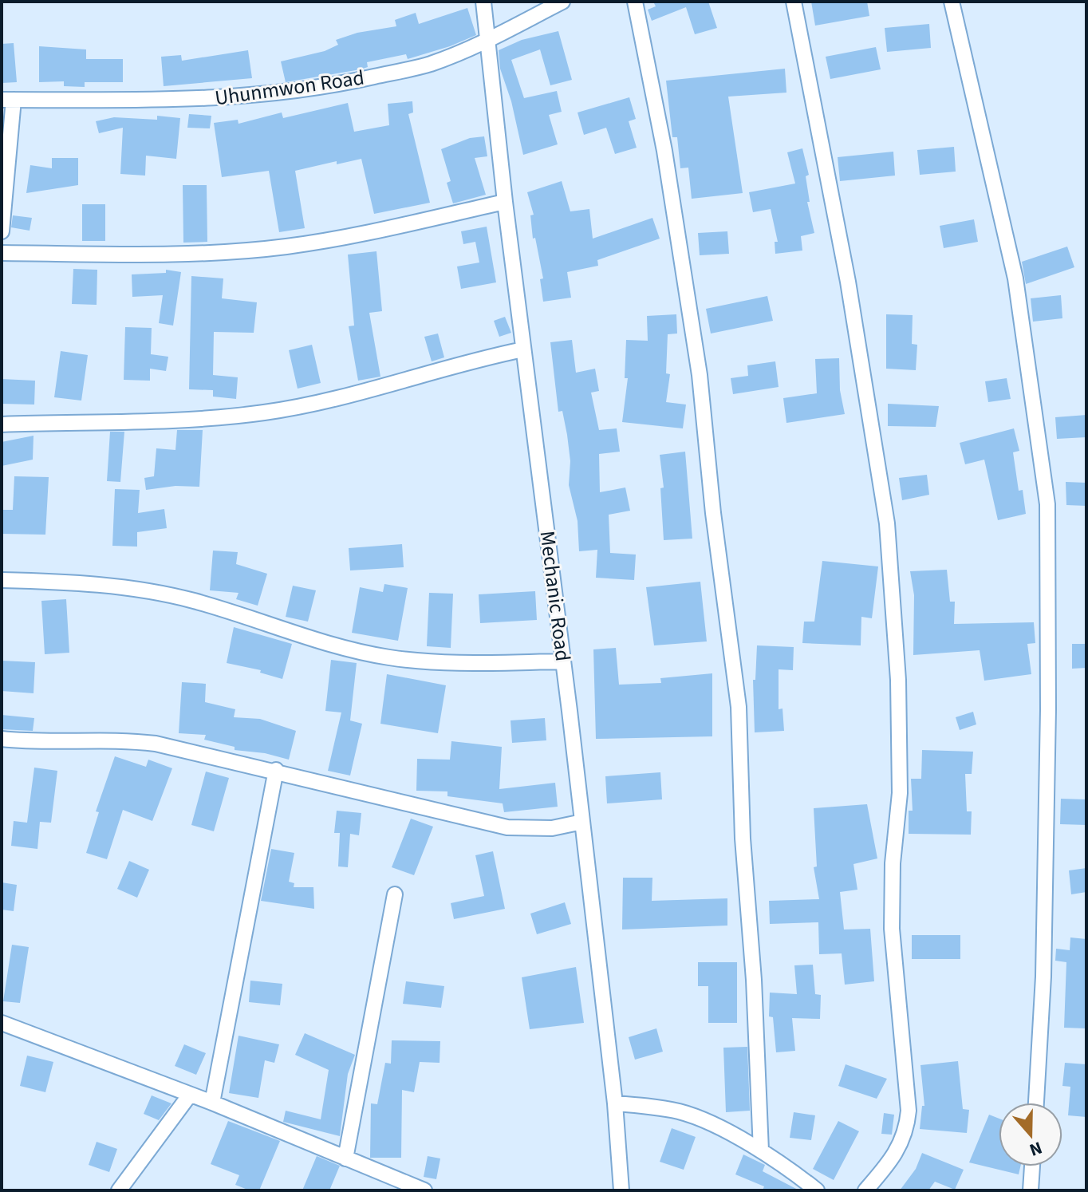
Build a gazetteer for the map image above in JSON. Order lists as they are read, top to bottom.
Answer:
{
  "streets": {
    "street": ["Uhunmwon Road", "Mechanic Road"]
  },
  "crossings": [
    ["Uhunmwon Road", "Mechanic Road"]
  ],
  "north": "bottom"
}
